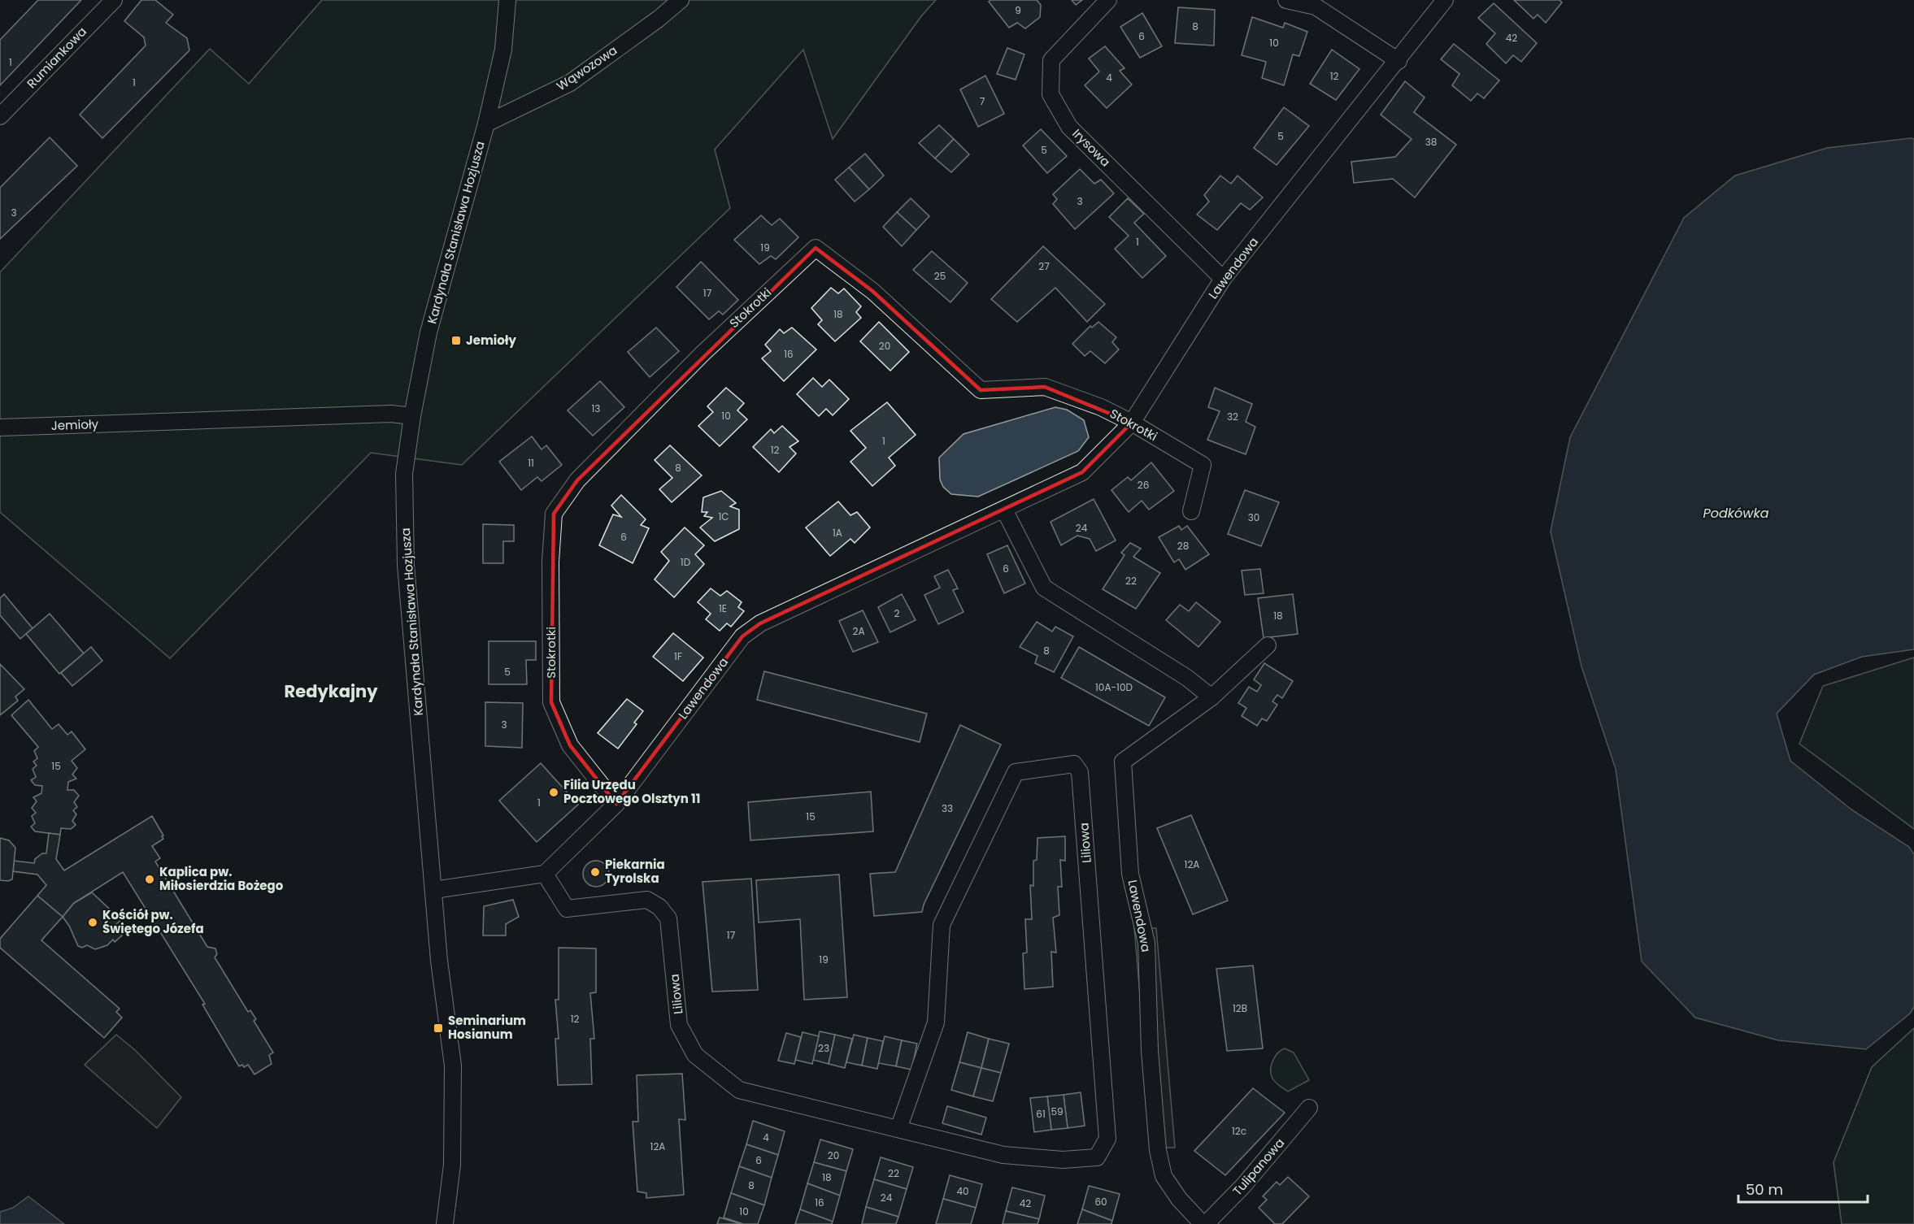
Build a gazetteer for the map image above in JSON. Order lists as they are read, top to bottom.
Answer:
{
  "streets": {
    "street": [
      "Rumiankowa",
      "Wąwozowa",
      "Irysowa",
      "Kardynała Stanisława Hozjusza",
      "Lawendowa",
      "Stokrotki",
      "Jemioły",
      "Liliowa",
      "Tulipanowa"
    ]
  },
  "crossings": [
    ["Wąwozowa", "Kardynała Stanisława Hozjusza"],
    ["Irysowa", "Lawendowa"],
    ["Kardynała Stanisława Hozjusza", "Jemioły"],
    ["Lawendowa", "Stokrotki"],
    ["Lawendowa", "Liliowa"],
    ["Lawendowa", "Tulipanowa"]
  ],
  "districts": ["Redykajny"],
  "water": ["Podkówka"],
  "places": {
    "transit": ["Jemioły", "Seminarium Hosianum"],
    "other": [
      "Filia Urzędu Pocztowego Olsztyn 11",
      "Piekarnia Tyrolska",
      "Kaplica pw. Miłosierdzia Bożego",
      "Kościół pw. Świętego Józefa"
    ]
  },
  "house_numbers": [
    "9",
    "8",
    "6",
    "42",
    "10",
    "1",
    "12",
    "4",
    "1",
    "7",
    "5",
    "38",
    "5",
    "3",
    "3",
    "1",
    "19",
    "27",
    "25",
    "17",
    "18",
    "20",
    "16",
    "13",
    "10",
    "32",
    "1",
    "12",
    "11",
    "8",
    "26",
    "1C",
    "30",
    "24",
    "1A",
    "6",
    "28",
    "1D",
    "6",
    "22",
    "1E",
    "2",
    "18",
    "2A",
    "8",
    "1F",
    "5",
    "10A-10D",
    "3",
    "15",
    "1",
    "33",
    "15",
    "12A",
    "17",
    "19",
    "12B",
    "12",
    "23",
    "59",
    "61",
    "12c",
    "4",
    "12A",
    "20",
    "6",
    "22",
    "18",
    "8",
    "40",
    "24",
    "60",
    "16",
    "42",
    "10"
  ],
  "scale_bar": "50 m"
}
